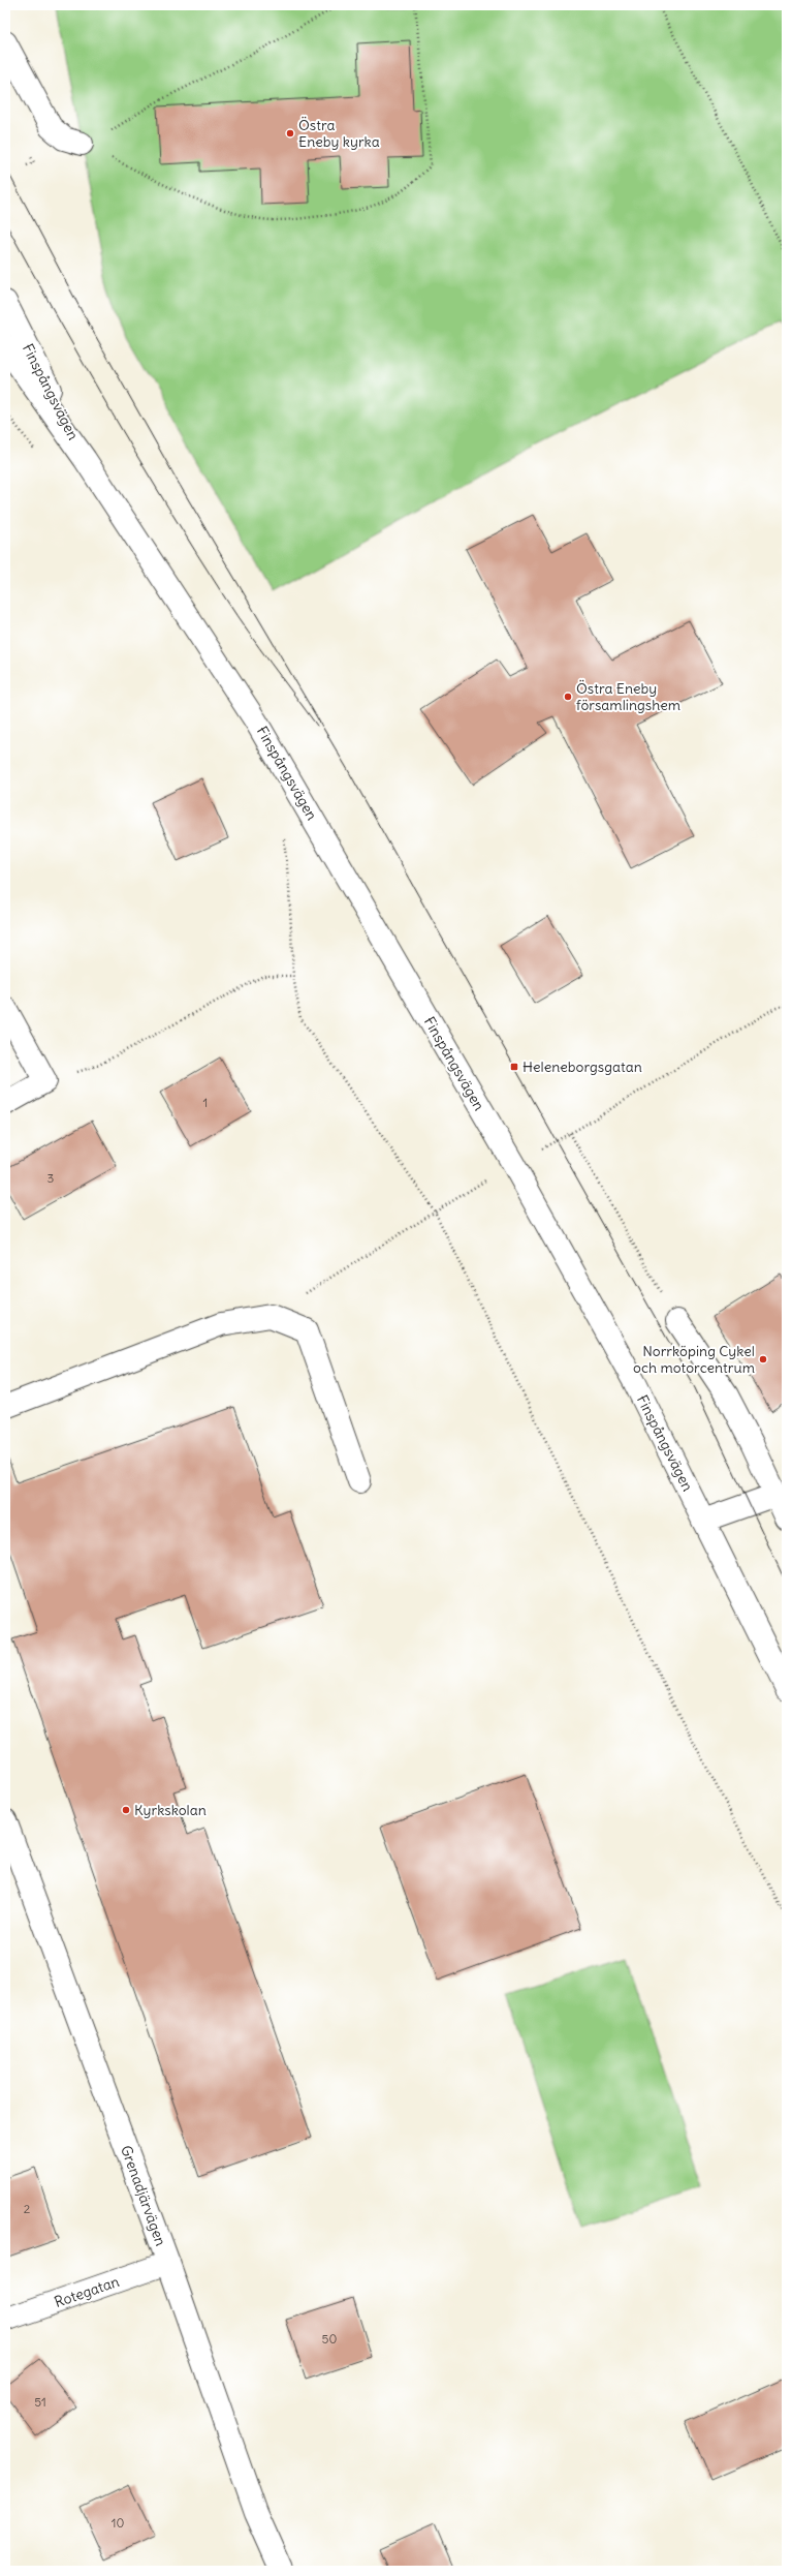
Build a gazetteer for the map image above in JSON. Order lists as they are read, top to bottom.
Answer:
{
  "streets": {
    "main road": ["Finspångsvägen", "Grenadjärvägen", "Rotegatan"]
  },
  "crossings": [
    ["Grenadjärvägen", "Rotegatan"]
  ],
  "places": {
    "other": [
      "Östra Eneby kyrka",
      "Östra Eneby församlingshem",
      "Norrköping Cykel och motorcentrum",
      "Kyrkskolan"
    ],
    "transit": ["Heleneborgsgatan"]
  },
  "house_numbers": [
    "1",
    "3",
    "2",
    "50",
    "51",
    "10"
  ]
}
